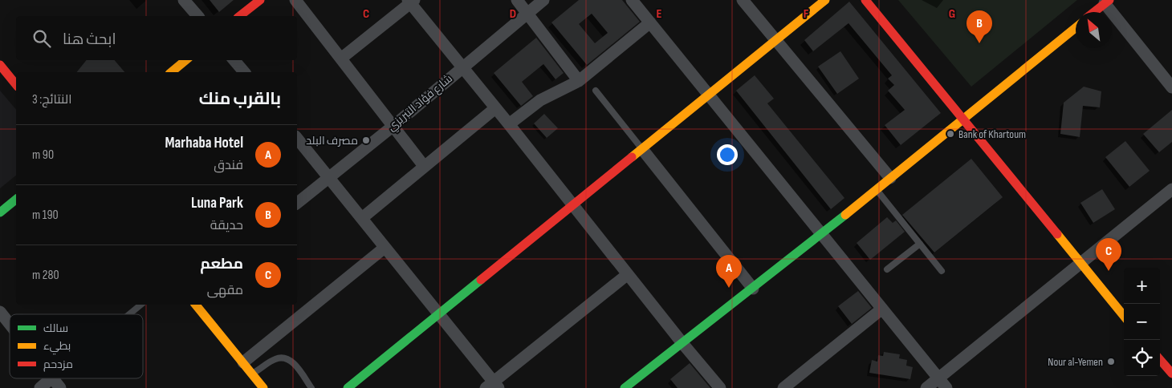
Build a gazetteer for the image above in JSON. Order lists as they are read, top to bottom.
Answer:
{
  "streets": {
    "street": ["شارع فؤاد التبريزي"]
  },
  "places": ["Bank of Khartoum", "مصرف البلد", "Nour al-Yemen"],
  "legend": ["سالك", "بطيء", "مزدحم"],
  "north": "top left",
  "page": {
    "pins": ["B", "C", "A"],
    "search": "ابحث هنا",
    "heading": ["بالقرب منك", "النتائج: 3"],
    "list": [
      {
        "mark": "A",
        "name": "Marhaba Hotel",
        "note": "فندق",
        "value": "90 m"
      },
      {
        "mark": "B",
        "name": "Luna Park",
        "note": "حديقة",
        "value": "190 m"
      },
      {
        "mark": "C",
        "name": "مطعم",
        "note": "مقهى",
        "value": "280 m"
      }
    ],
    "map_buttons": ["+", "−"]
  },
  "grid": {
    "columns": [
      "C",
      "D",
      "E",
      "F",
      "G"
    ]
  }
}
